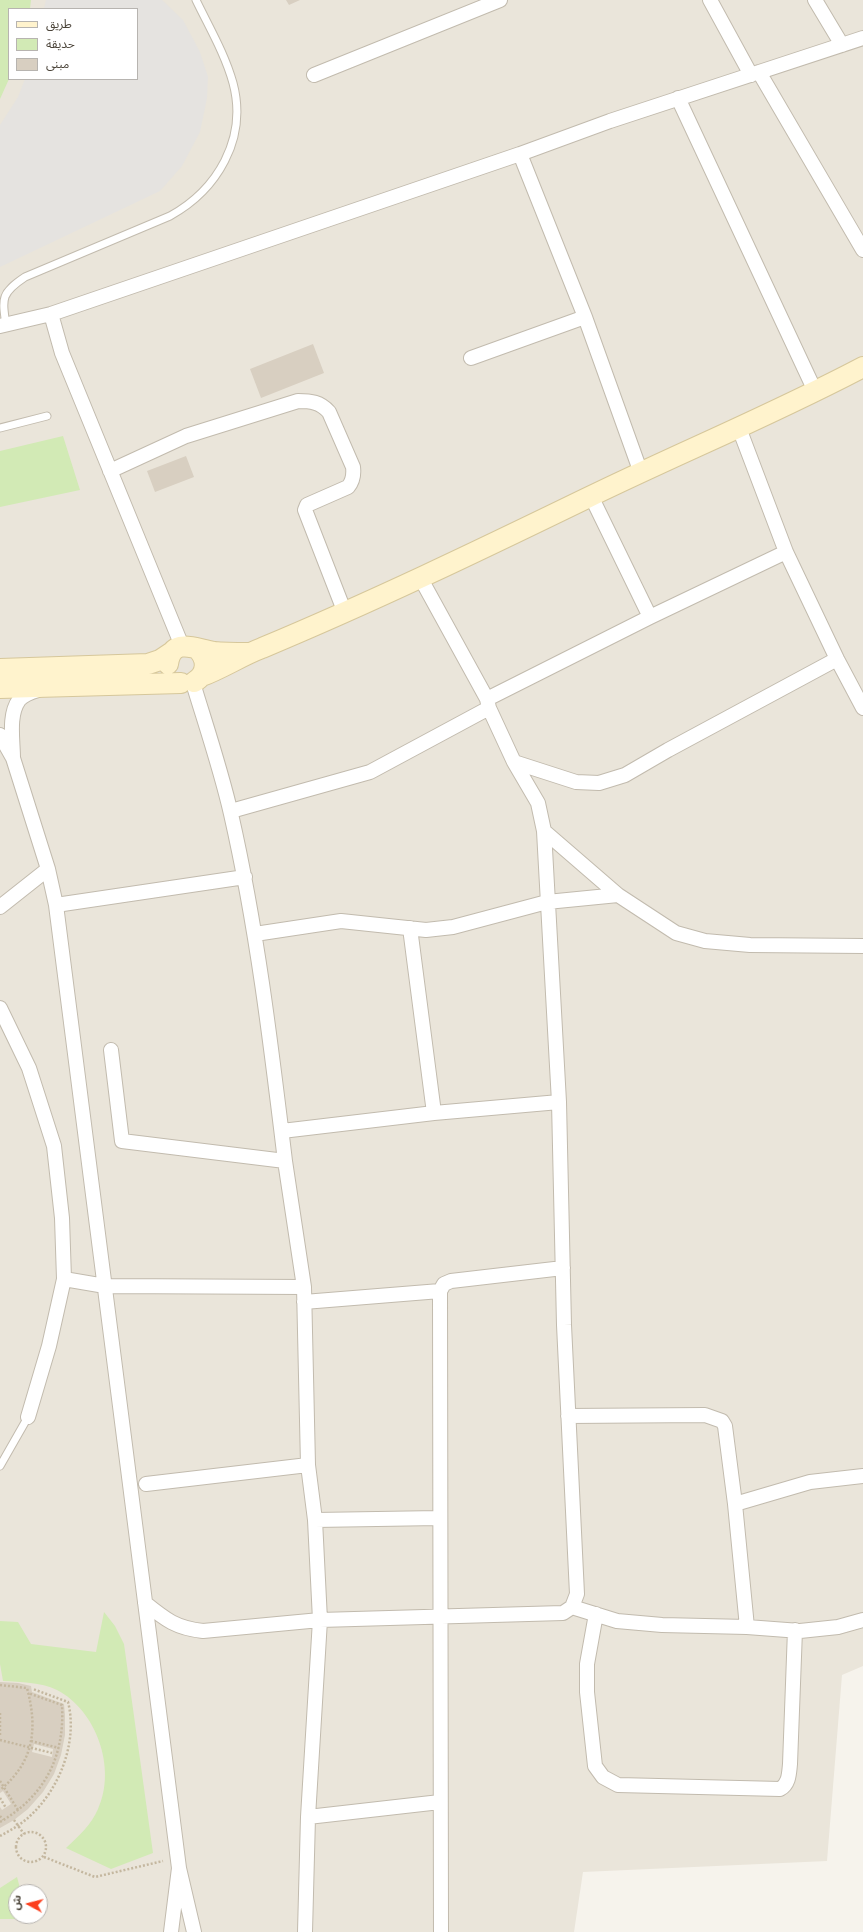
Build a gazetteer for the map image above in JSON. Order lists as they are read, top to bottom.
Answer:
{
  "legend": ["طريق", "حديقة", "مبنى"],
  "north": "left"
}
